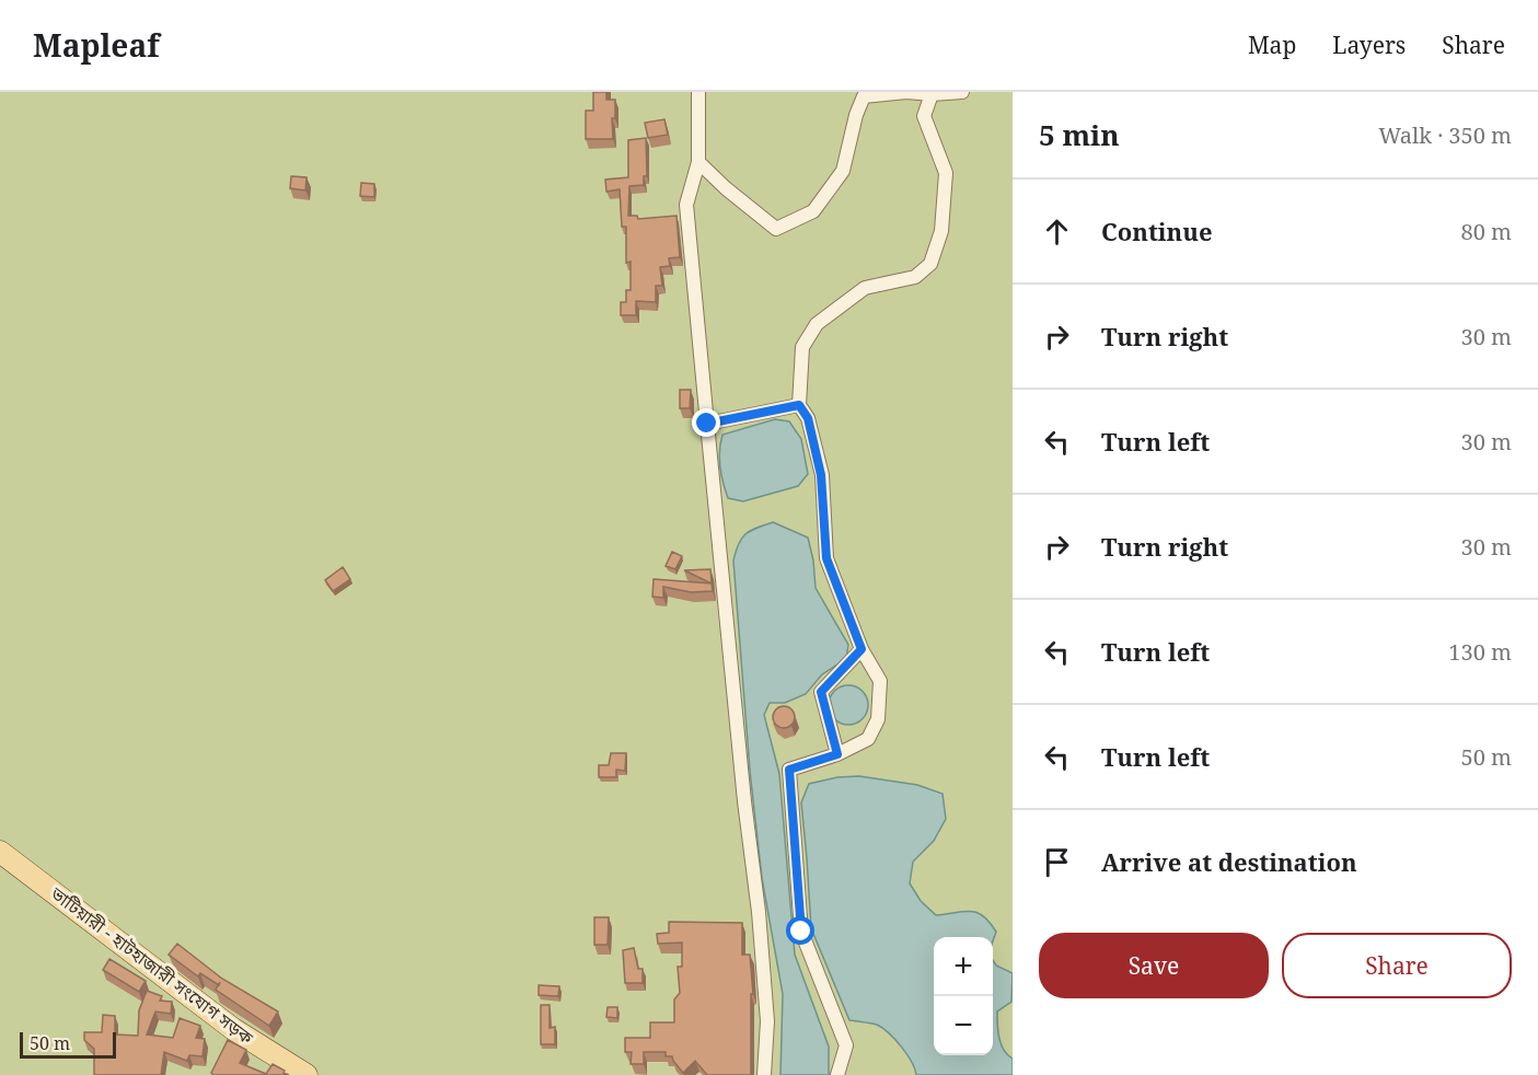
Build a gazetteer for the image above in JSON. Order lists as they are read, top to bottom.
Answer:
{
  "streets": {
    "main road": ["ভাটিয়ারী - হাটহাজারী সংযোগ সড়ক"]
  },
  "scale_bar": "50 m",
  "page": {
    "header": "Mapleaf",
    "nav": ["Map", "Layers", "Share"],
    "heading": ["5 min", "Walk · 350 m"],
    "list": [
      ["Continue", "80 m"],
      ["Turn right", "30 m"],
      ["Turn left", "30 m"],
      ["Turn right", "30 m"],
      ["Turn left", "130 m"],
      ["Turn left", "50 m"],
      "Arrive at destination"
    ],
    "buttons": ["Save", "Share"],
    "map_buttons": ["+", "−"],
    "scale": "50 m"
  }
}
